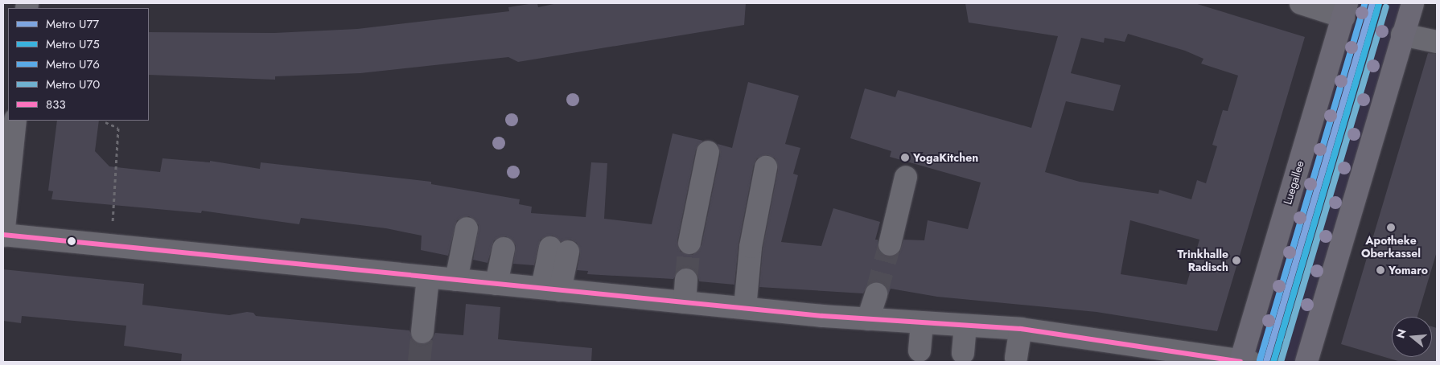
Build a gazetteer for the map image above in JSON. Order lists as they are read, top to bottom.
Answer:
{
  "streets": {
    "main road": ["Luegallee"]
  },
  "places": [
    "YogaKitchen",
    "Apotheke Oberkassel",
    "Trinkhalle Radisch",
    "Yomaro"
  ],
  "lines": [
    "metro line U77",
    "metro line U76",
    "metro line U75",
    "metro line U70",
    "transit line 833"
  ],
  "legend": [
    "Metro U77",
    "Metro U75",
    "Metro U76",
    "Metro U70",
    "833"
  ],
  "north": "left"
}
